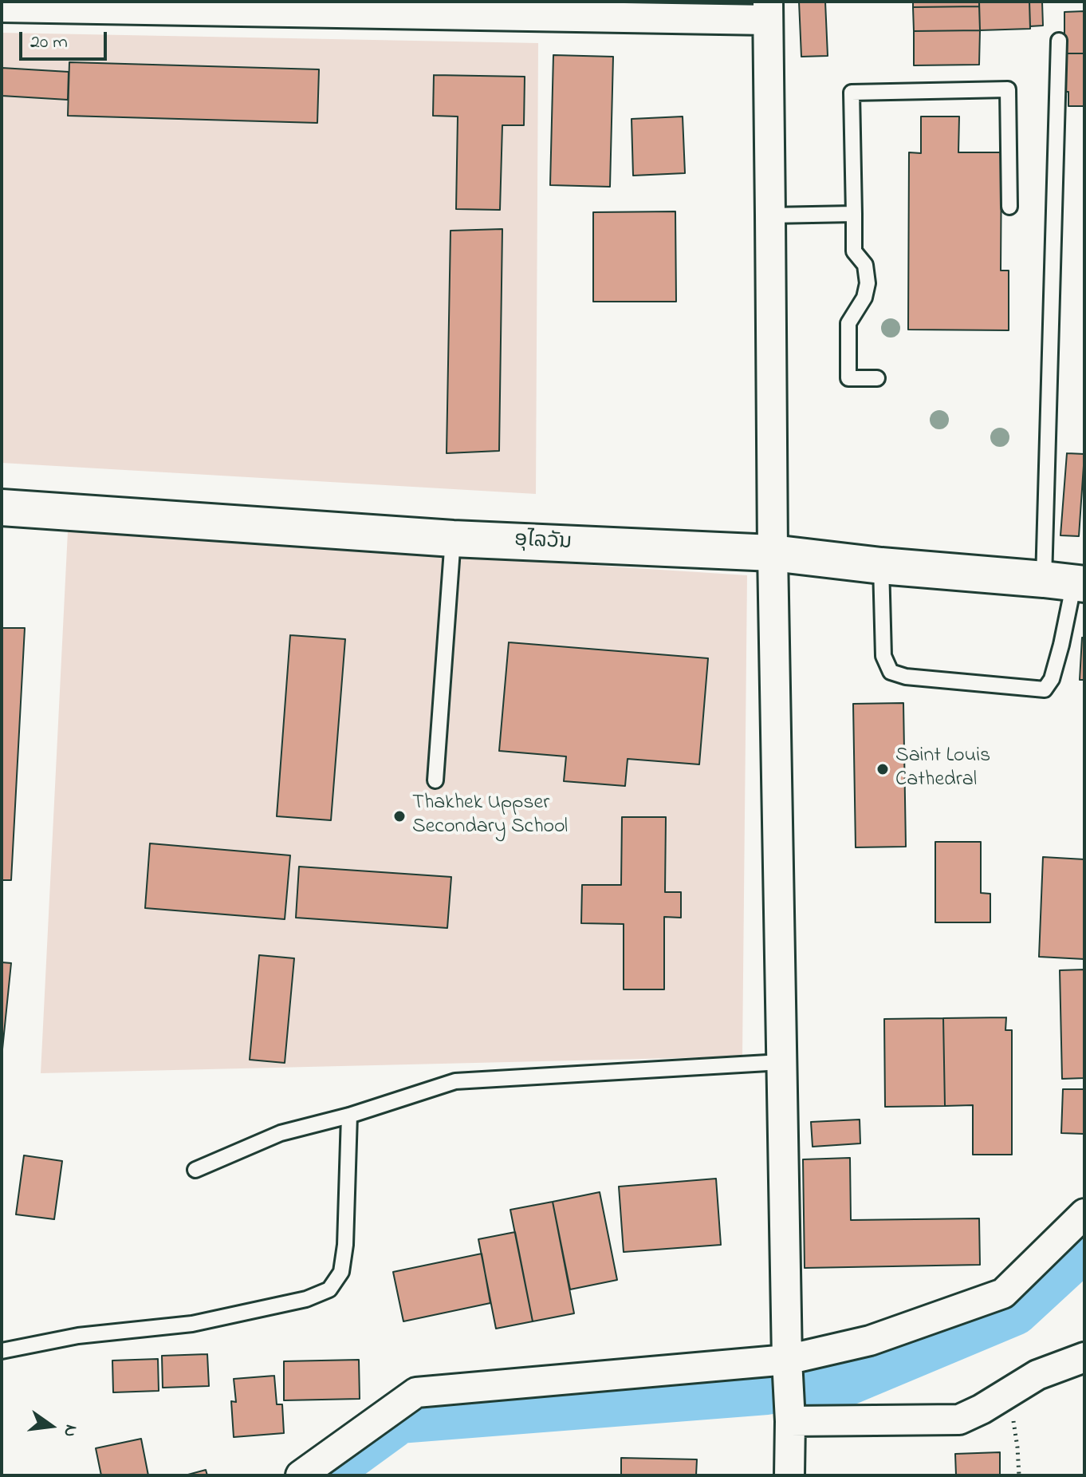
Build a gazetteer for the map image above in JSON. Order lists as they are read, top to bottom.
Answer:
{
  "streets": {
    "street": ["ອຸໄລວັນ"]
  },
  "places": ["Saint Louis Cathedral", "Thakhek Uppser Secondary School"],
  "scale_bar": "20 m",
  "north": "right"
}
